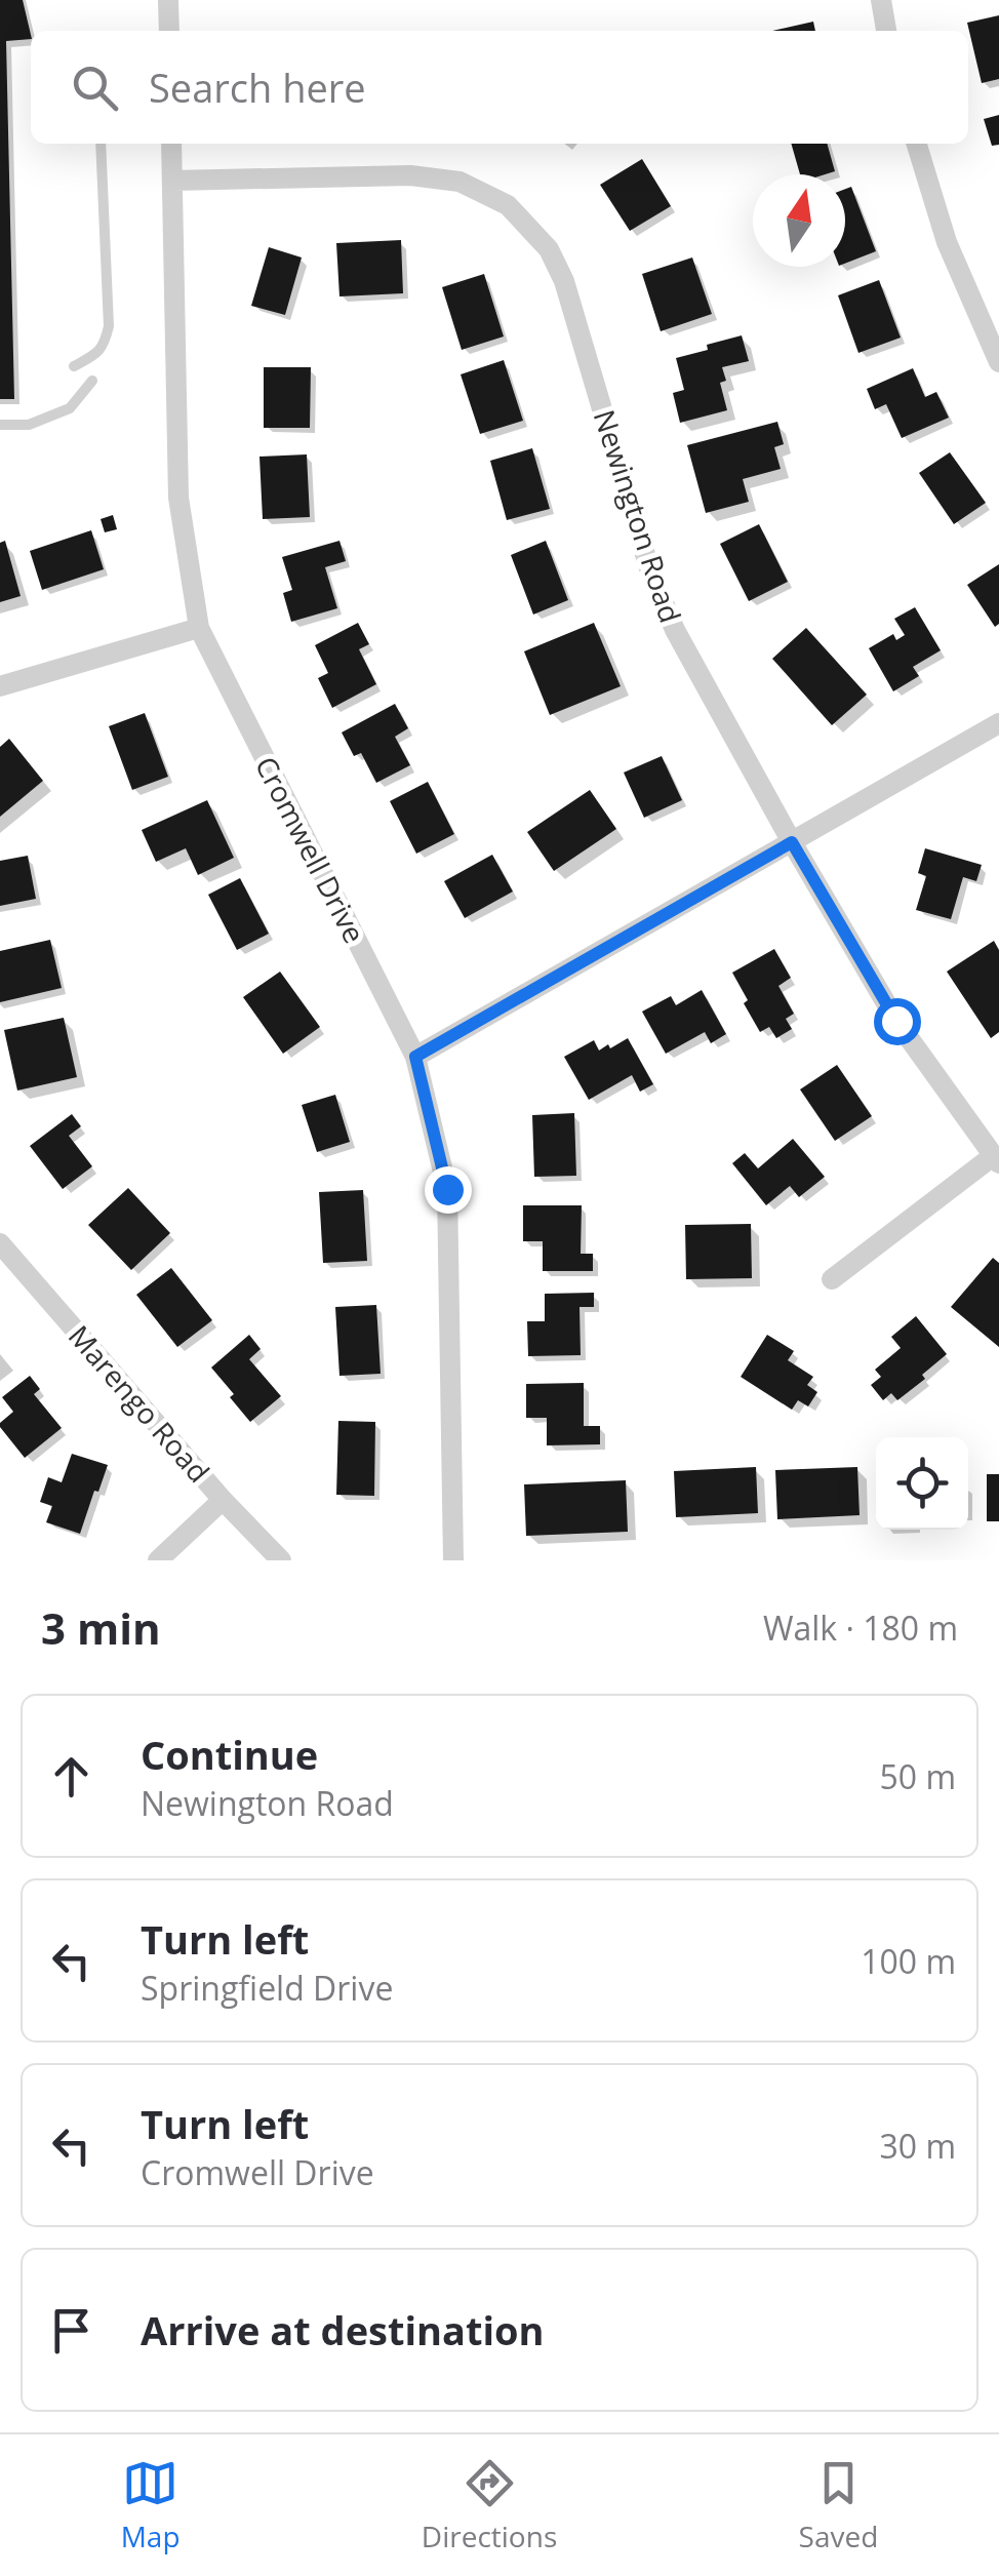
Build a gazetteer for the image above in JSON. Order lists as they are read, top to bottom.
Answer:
{
  "streets": {
    "street": ["Newington Road", "Cromwell Drive", "Marengo Road"]
  },
  "crossings": [
    ["Newington Road", "Cromwell Drive"]
  ],
  "north": "top",
  "page": {
    "search": "Search here",
    "heading": ["3 min", "Walk · 180 m"],
    "list": [
      ["Continue", "Newington Road", "50 m"],
      ["Turn left", "Springfield Drive", "100 m"],
      ["Turn left", "Cromwell Drive", "30 m"],
      "Arrive at destination"
    ],
    "nav": ["Map", "Directions", "Saved"]
  }
}
